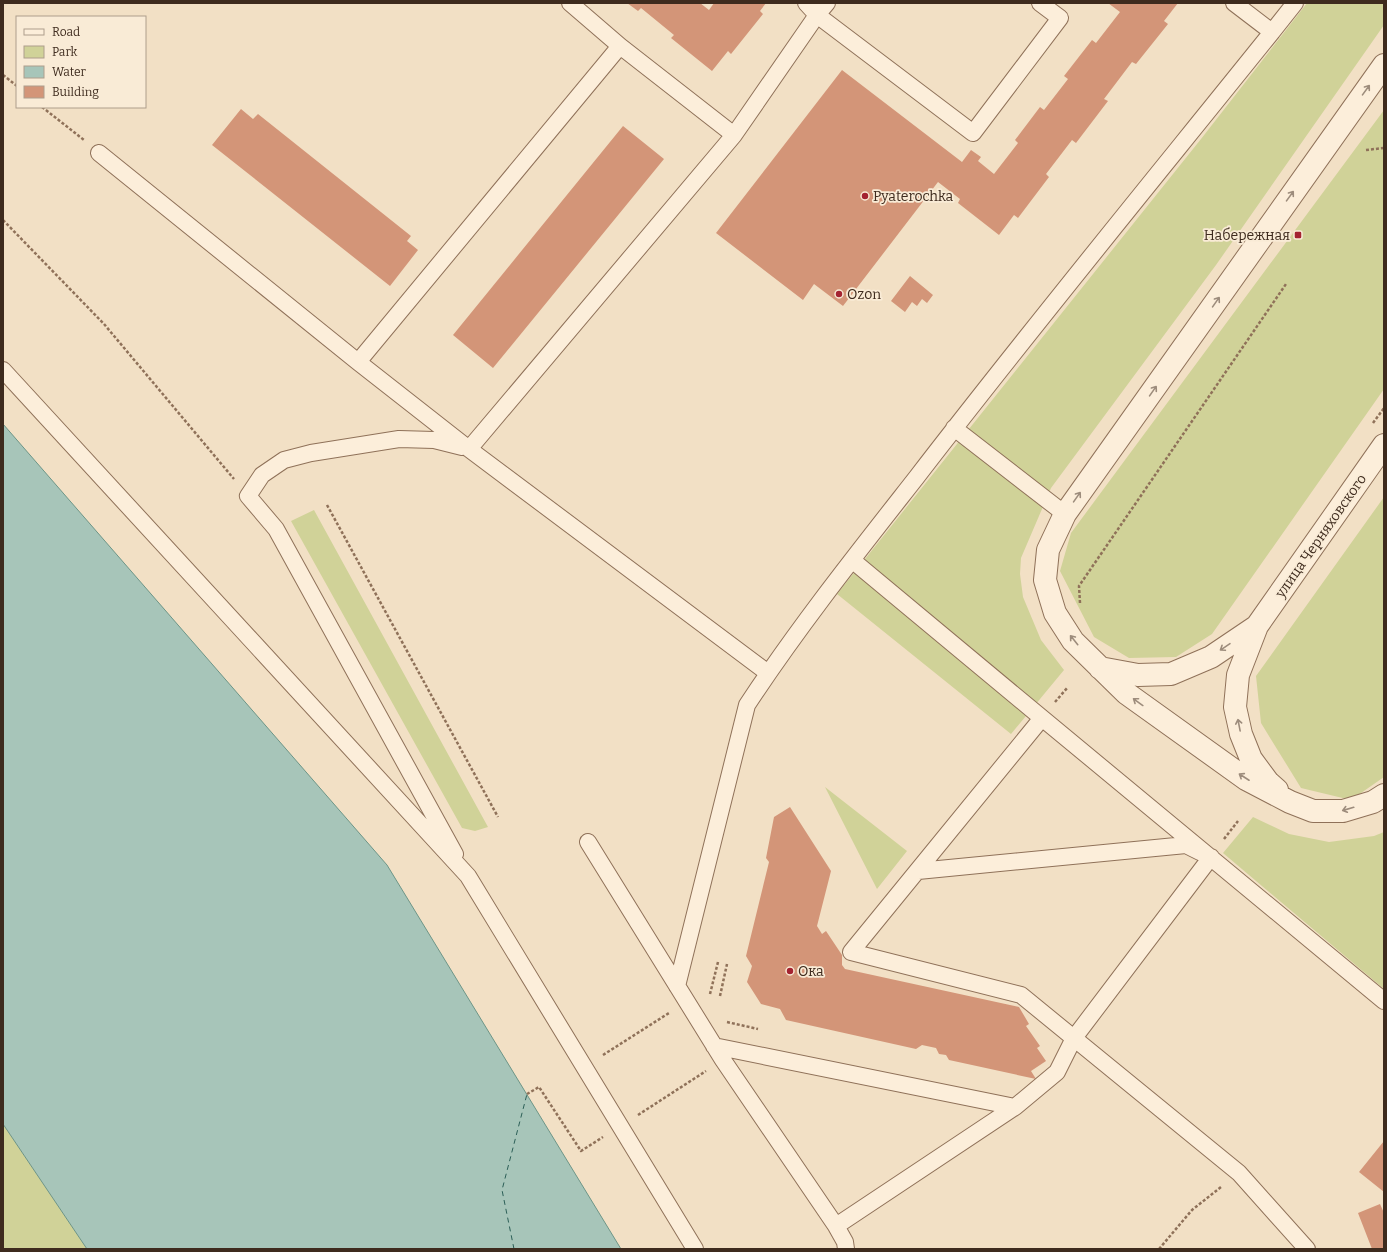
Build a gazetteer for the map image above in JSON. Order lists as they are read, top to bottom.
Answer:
{
  "streets": {
    "street": ["улица Черняховского"]
  },
  "places": {
    "other": ["Pyaterochka", "Ozon", "Ока"],
    "transit": ["Набережная"]
  },
  "legend": [
    "Road",
    "Park",
    "Water",
    "Building"
  ]
}
